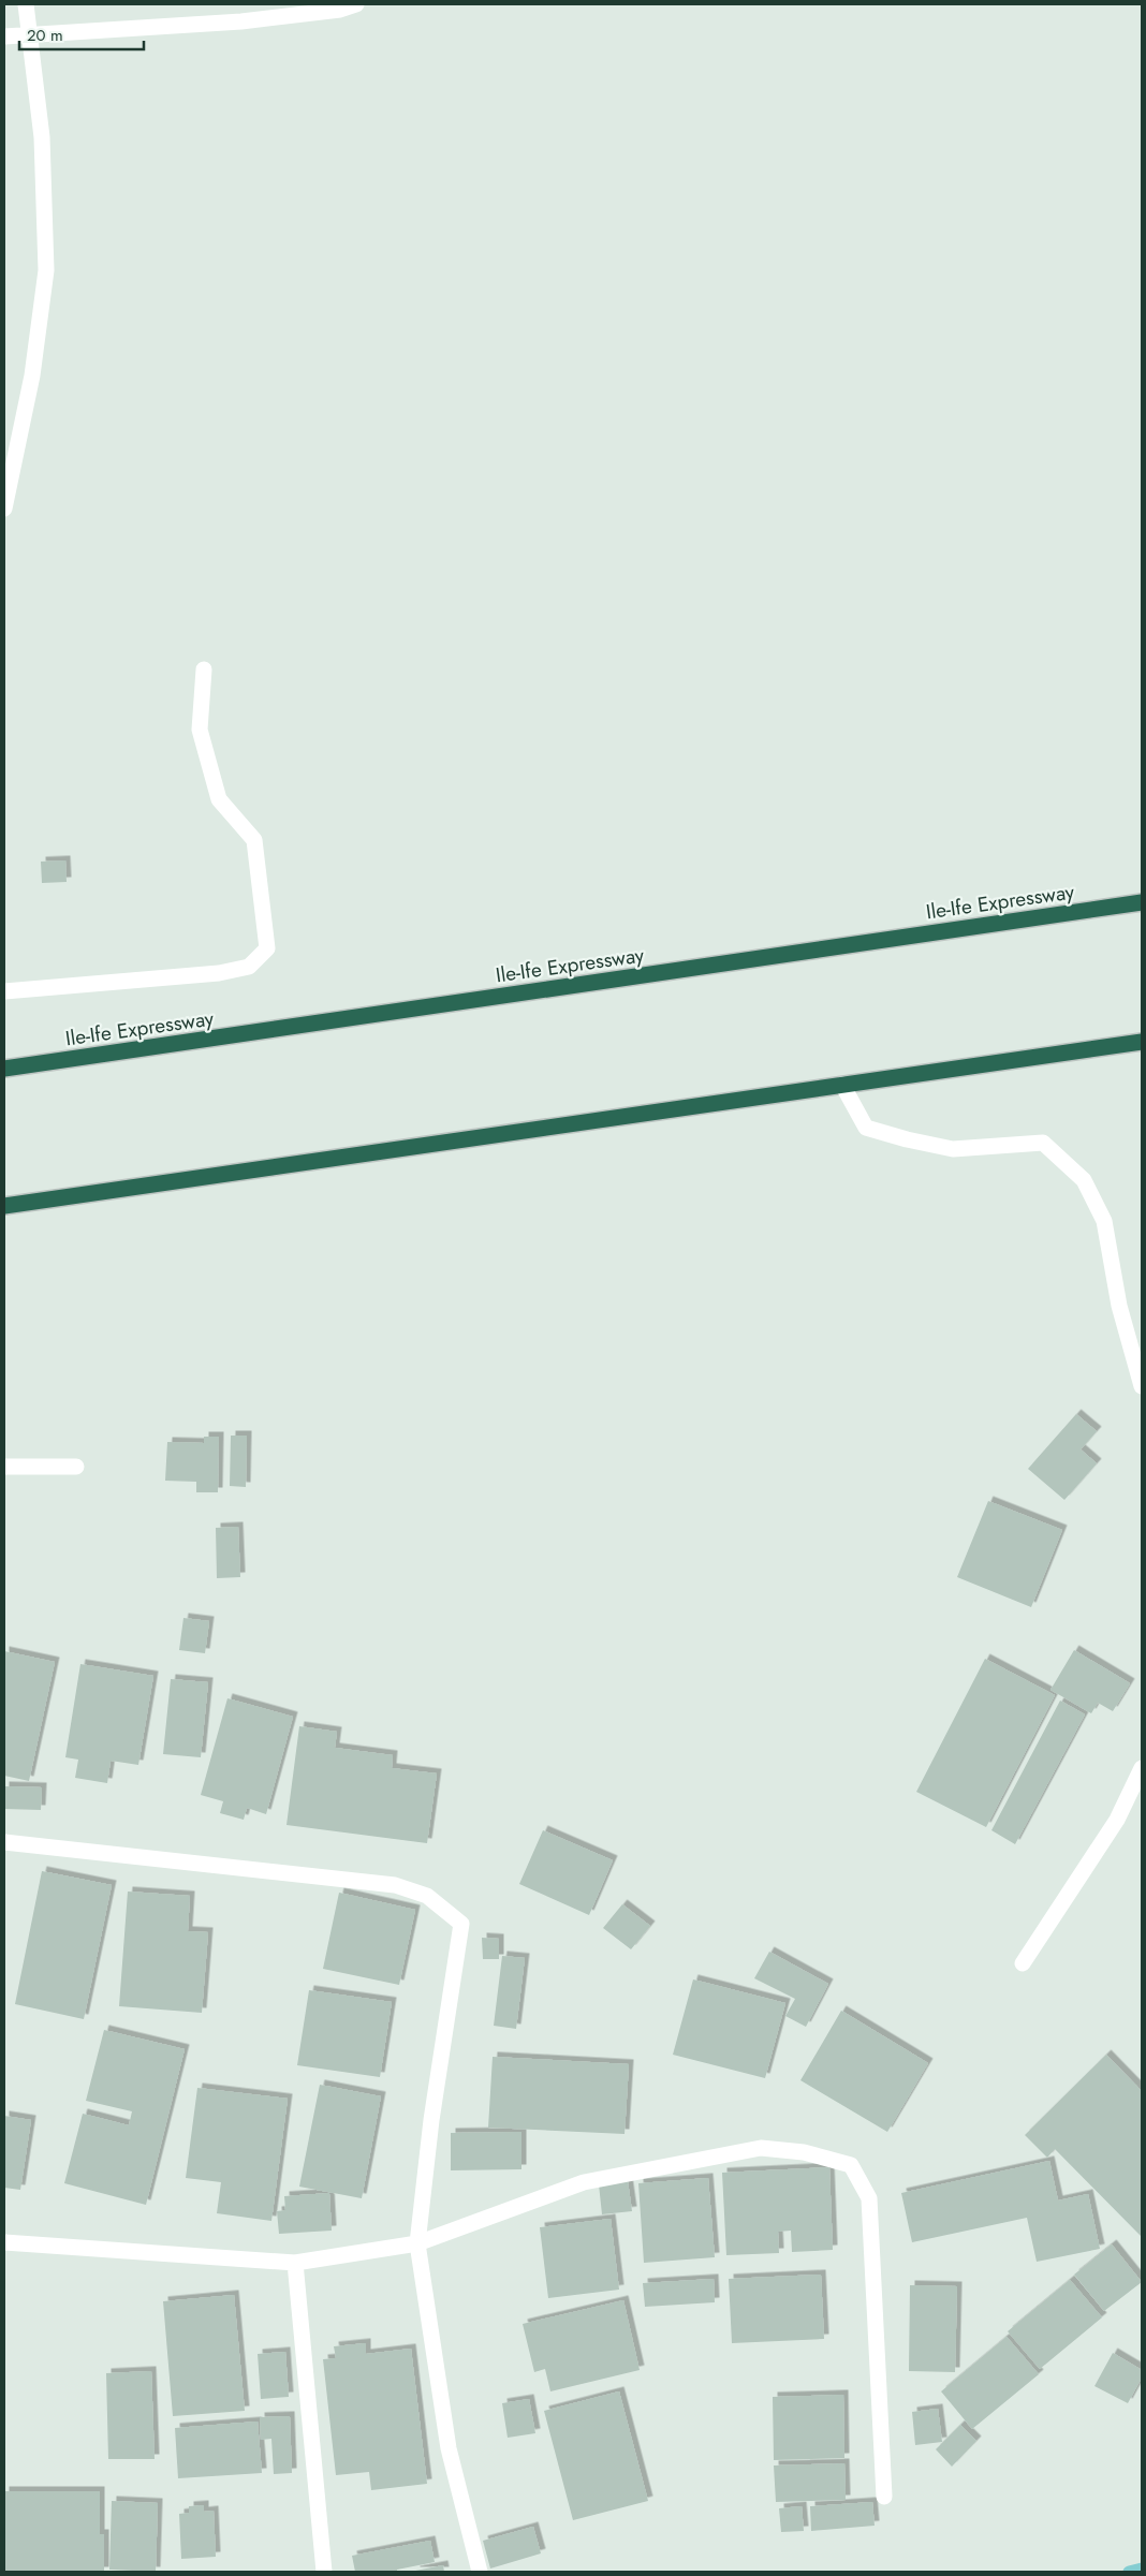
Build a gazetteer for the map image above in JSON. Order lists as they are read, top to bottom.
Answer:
{
  "streets": {
    "highway": ["Ile-Ife Expressway"]
  },
  "scale_bar": "20 m"
}
